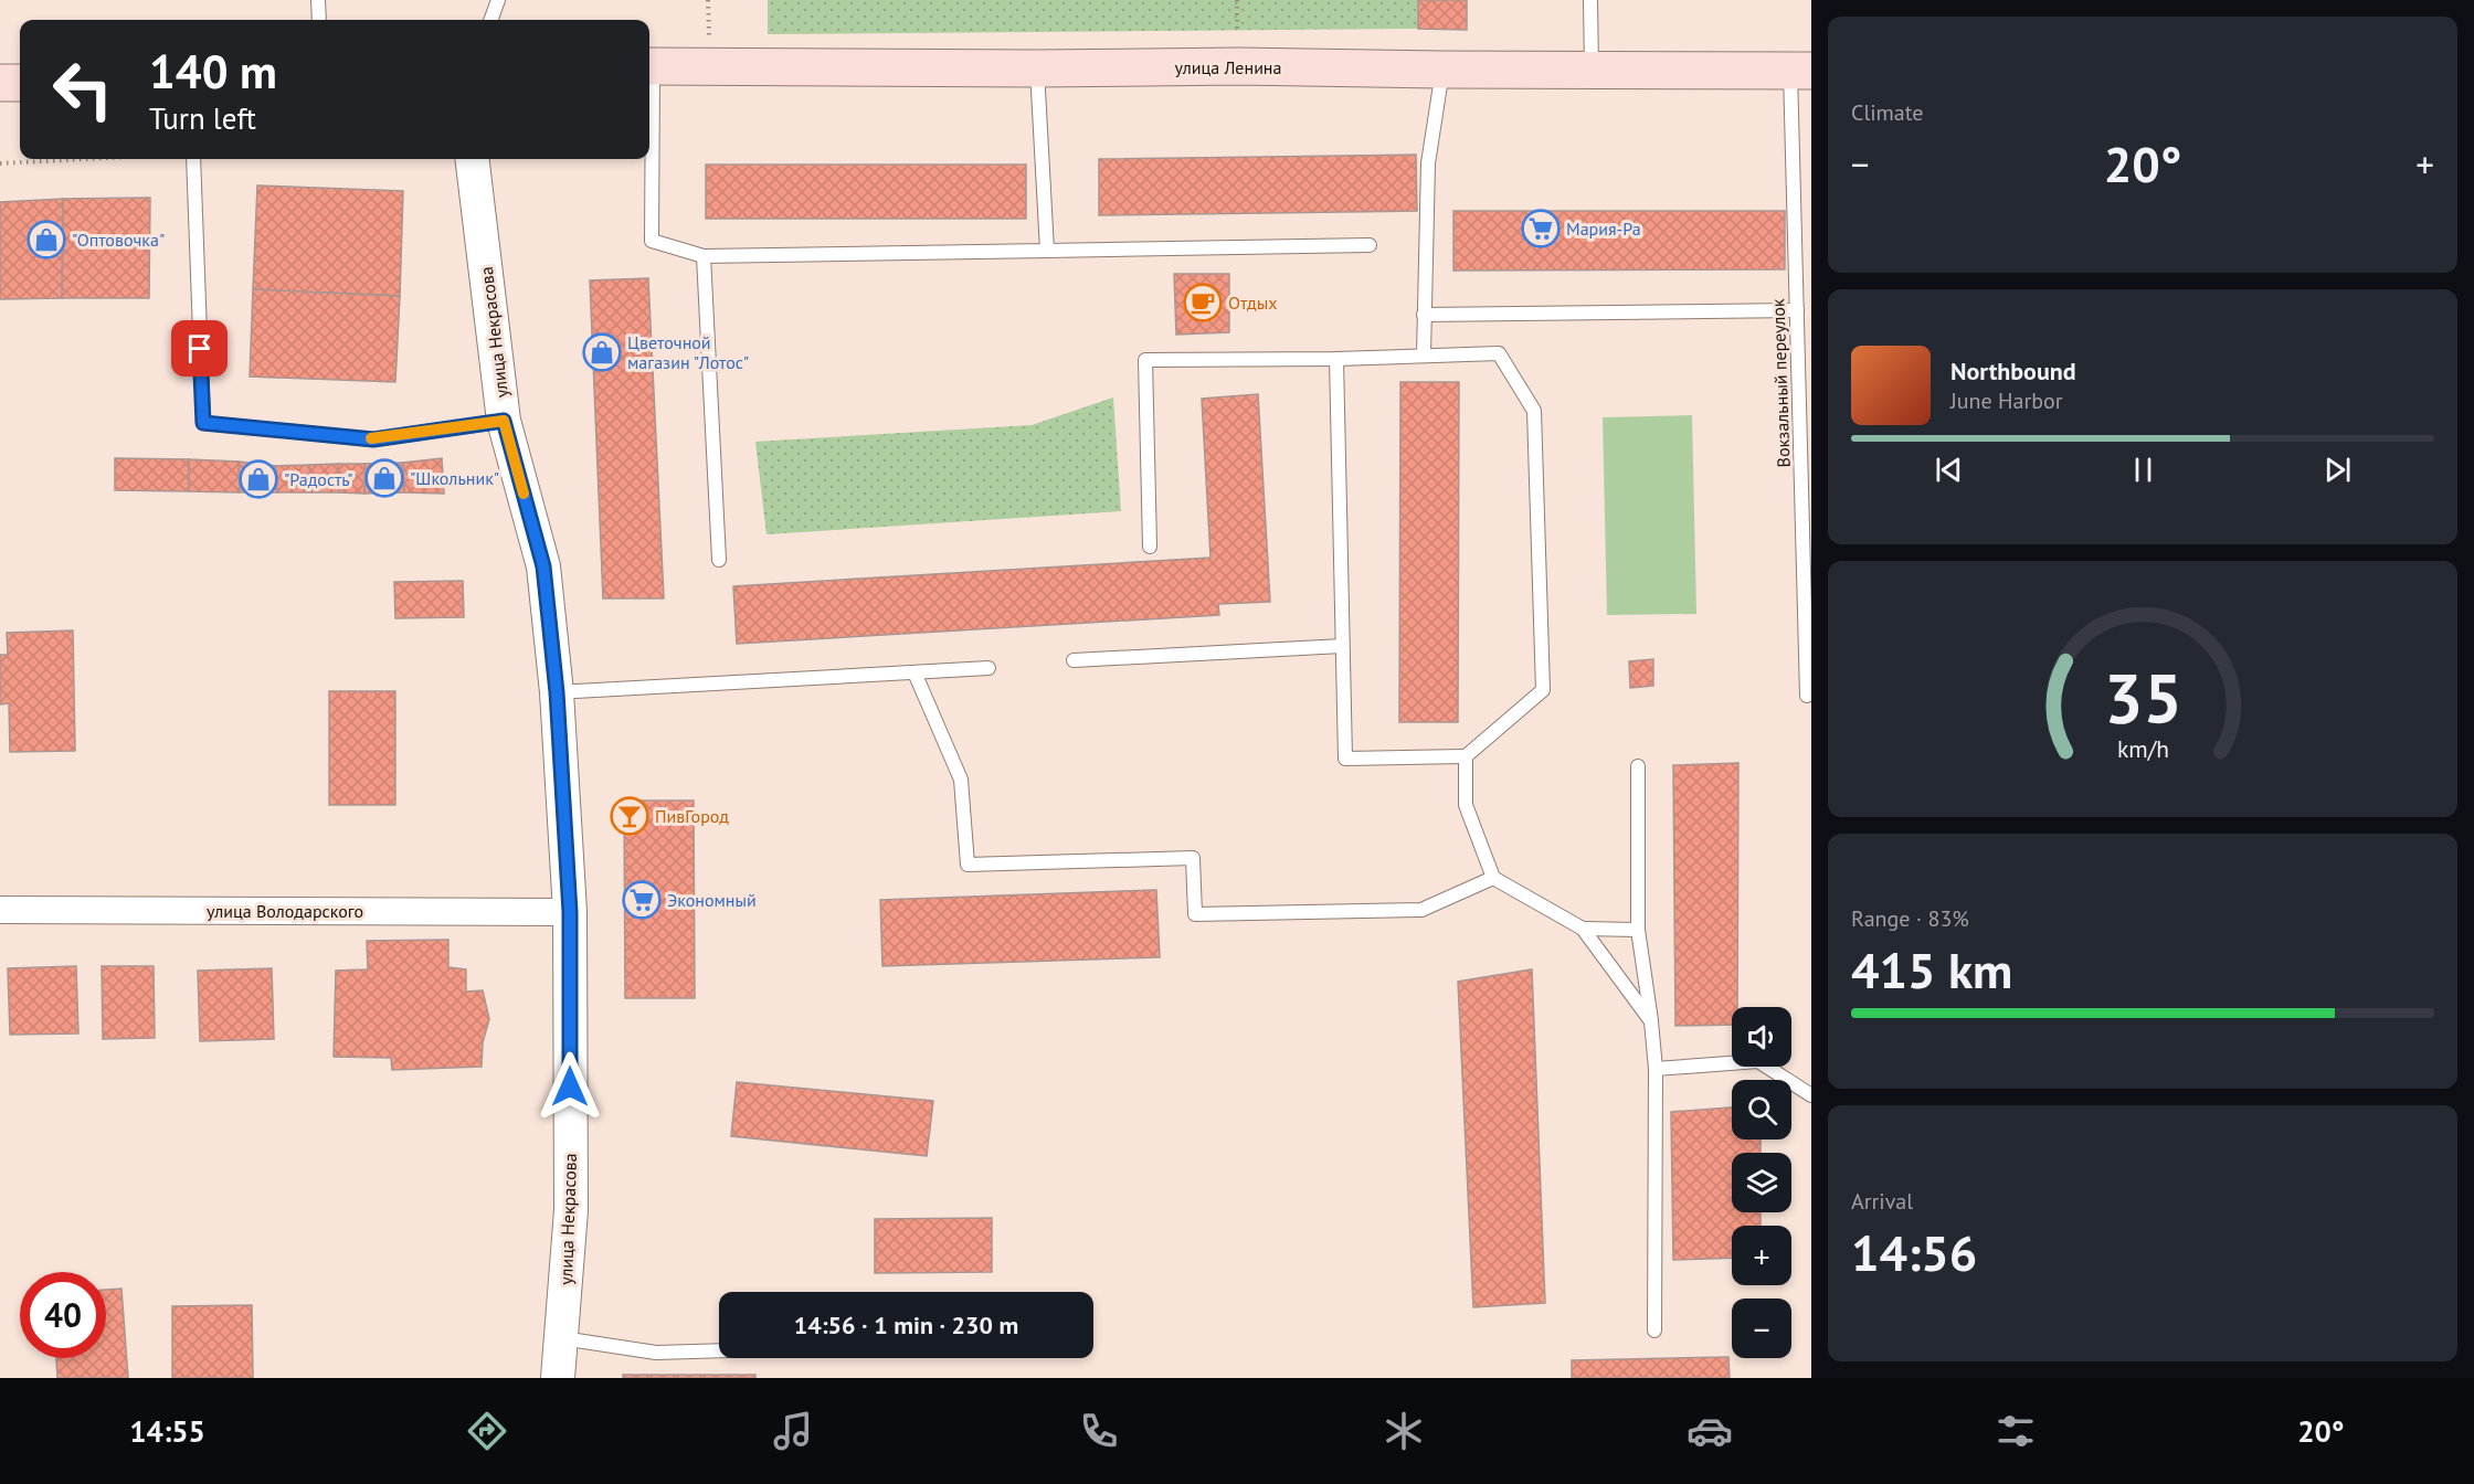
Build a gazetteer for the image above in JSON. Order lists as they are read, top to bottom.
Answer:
{
  "streets": {
    "main road": ["улица Ленина"],
    "street": ["улица Некрасова", "улица Володарского"],
    "lane": ["Вокзальный переулок"]
  },
  "crossings": [
    ["улица Ленина", "Вокзальный переулок"],
    ["улица Некрасова", "улица Володарского"]
  ],
  "places": {
    "supermarket": ["Мария-Ра", "Экономный"],
    "shop": [
      "\"Оптовочка\"",
      "Цветочной магазин \"Лотос\"",
      "\"Школьник\"",
      "\"Радость\""
    ],
    "cafe": ["Отдых"],
    "bar": ["ПивГород"]
  },
  "page": {
    "tile": [
      "Climate",
      ["Range · 83%", "415 km"],
      ["Arrival", "14:56"]
    ],
    "turn": ["140 m", "Turn left"],
    "heat": ["−", "20°", "+"],
    "song": ["Northbound", "June Harbor"],
    "map_buttons": ["+", "−"],
    "limit": "40",
    "trip": "14:56 · 1 min · 230 m",
    "tabs": ["14:55", "20°"],
    "gauge": ["35", "km/h"]
  }
}
